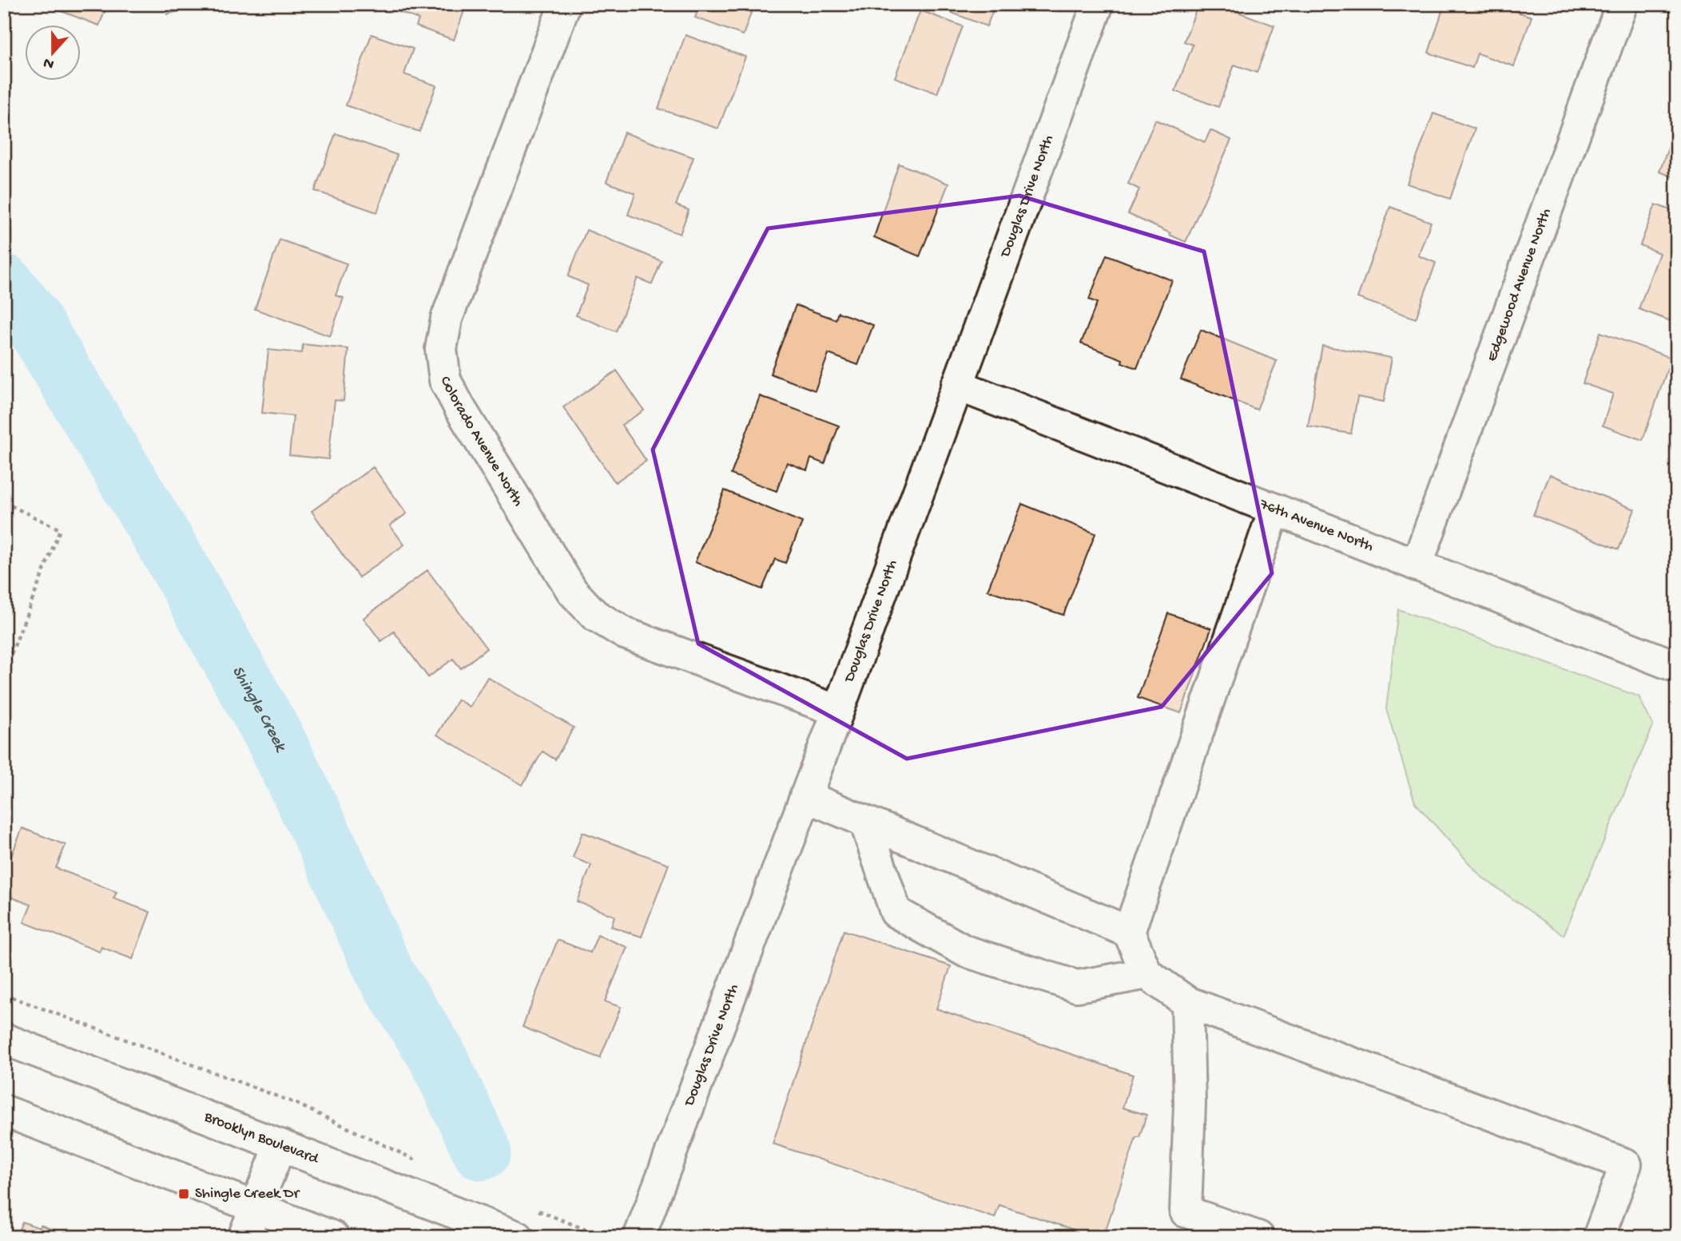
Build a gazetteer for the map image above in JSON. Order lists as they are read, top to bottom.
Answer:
{
  "streets": {
    "street": [
      "Douglas Drive North",
      "Edgewood Avenue North",
      "Colorado Avenue North",
      "76th Avenue North",
      "Brooklyn Boulevard"
    ]
  },
  "crossings": [
    ["Douglas Drive North", "Colorado Avenue North"],
    ["Douglas Drive North", "76th Avenue North"],
    ["Edgewood Avenue North", "76th Avenue North"]
  ],
  "water": ["Shingle Creek"],
  "places": {
    "transit": ["Shingle Creek Dr"]
  },
  "north": "bottom"
}
